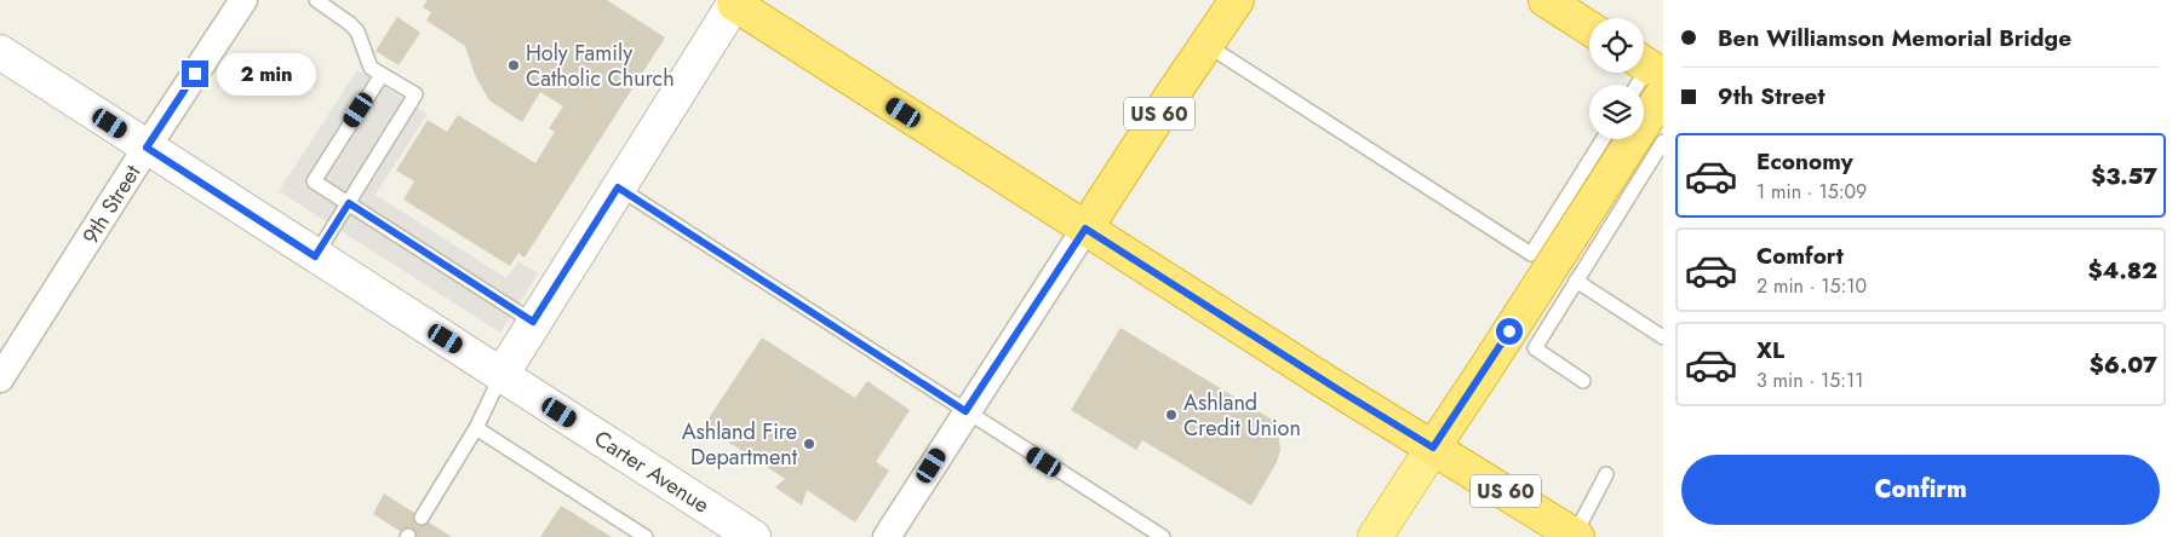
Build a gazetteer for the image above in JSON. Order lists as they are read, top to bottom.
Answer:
{
  "streets": {
    "highway": ["US 60"],
    "street": ["9th Street", "Carter Avenue"]
  },
  "crossings": [
    ["9th Street", "Carter Avenue"]
  ],
  "places": ["Holy Family Catholic Church", "Ashland Credit Union", "Ashland Fire Department"],
  "page": {
    "banner": ["Ben Williamson Memorial Bridge", "9th Street"],
    "bubble": "2 min",
    "list": [
      {
        "name": "Economy",
        "note": "1 min · 15:09",
        "value": "$3.57"
      },
      {
        "name": "Comfort",
        "note": "2 min · 15:10",
        "value": "$4.82"
      },
      {
        "name": "XL",
        "note": "3 min · 15:11",
        "value": "$6.07"
      }
    ],
    "buttons": "Confirm"
  }
}
